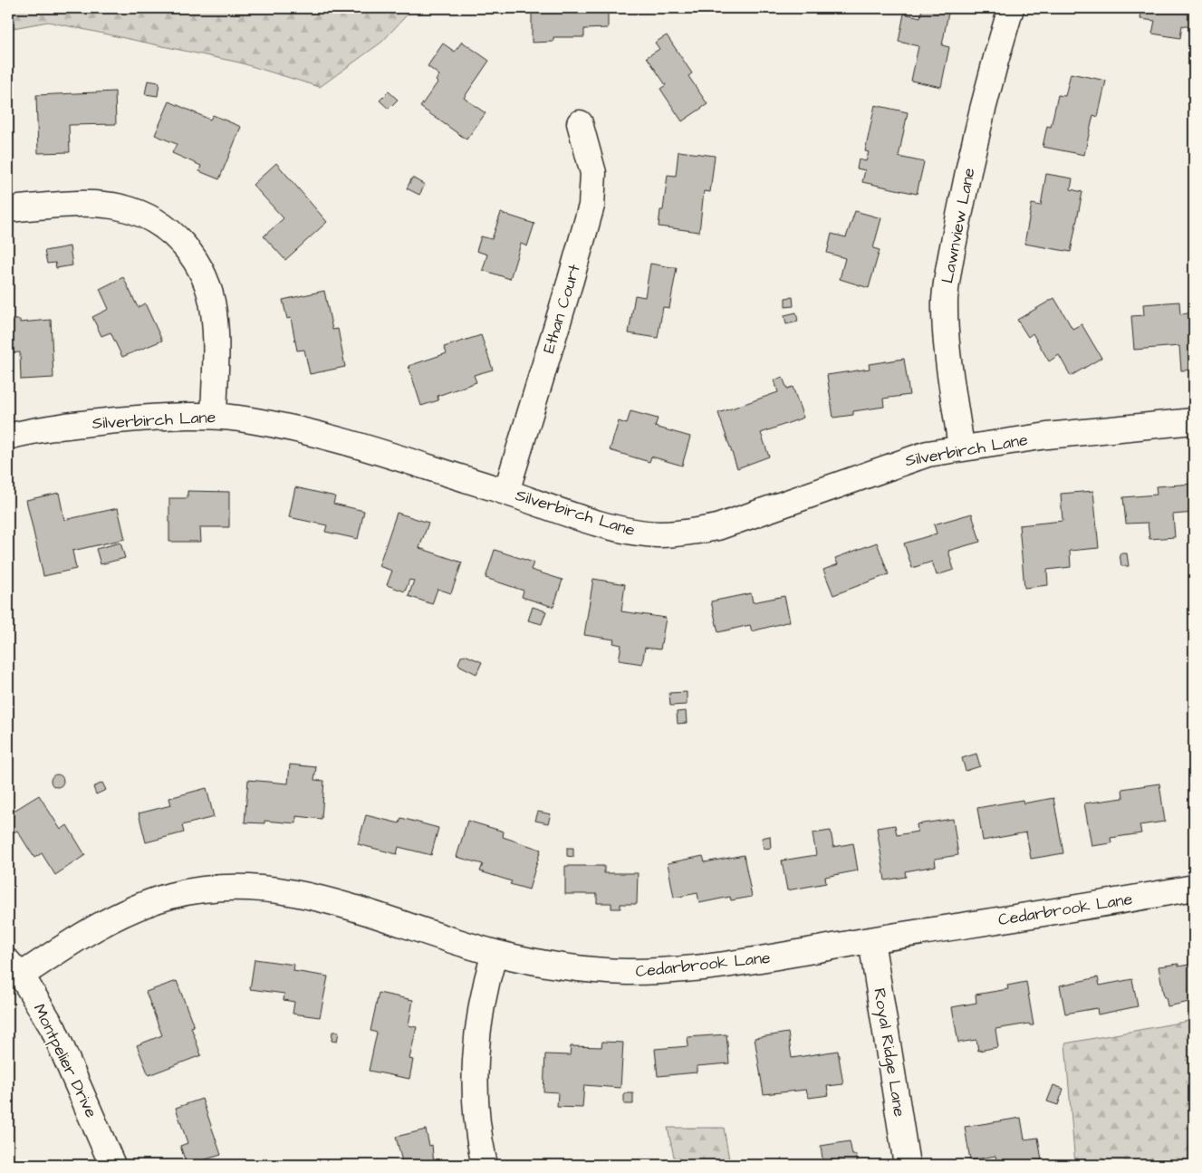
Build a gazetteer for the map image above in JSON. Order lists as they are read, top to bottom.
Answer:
{
  "streets": {
    "street": [
      "Lawnview Lane",
      "Ethan Court",
      "Silverbirch Lane",
      "Cedarbrook Lane",
      "Royal Ridge Lane",
      "Montpelier Drive"
    ]
  },
  "crossings": [
    ["Lawnview Lane", "Silverbirch Lane"],
    ["Ethan Court", "Silverbirch Lane"],
    ["Cedarbrook Lane", "Royal Ridge Lane"],
    ["Cedarbrook Lane", "Montpelier Drive"]
  ]
}
